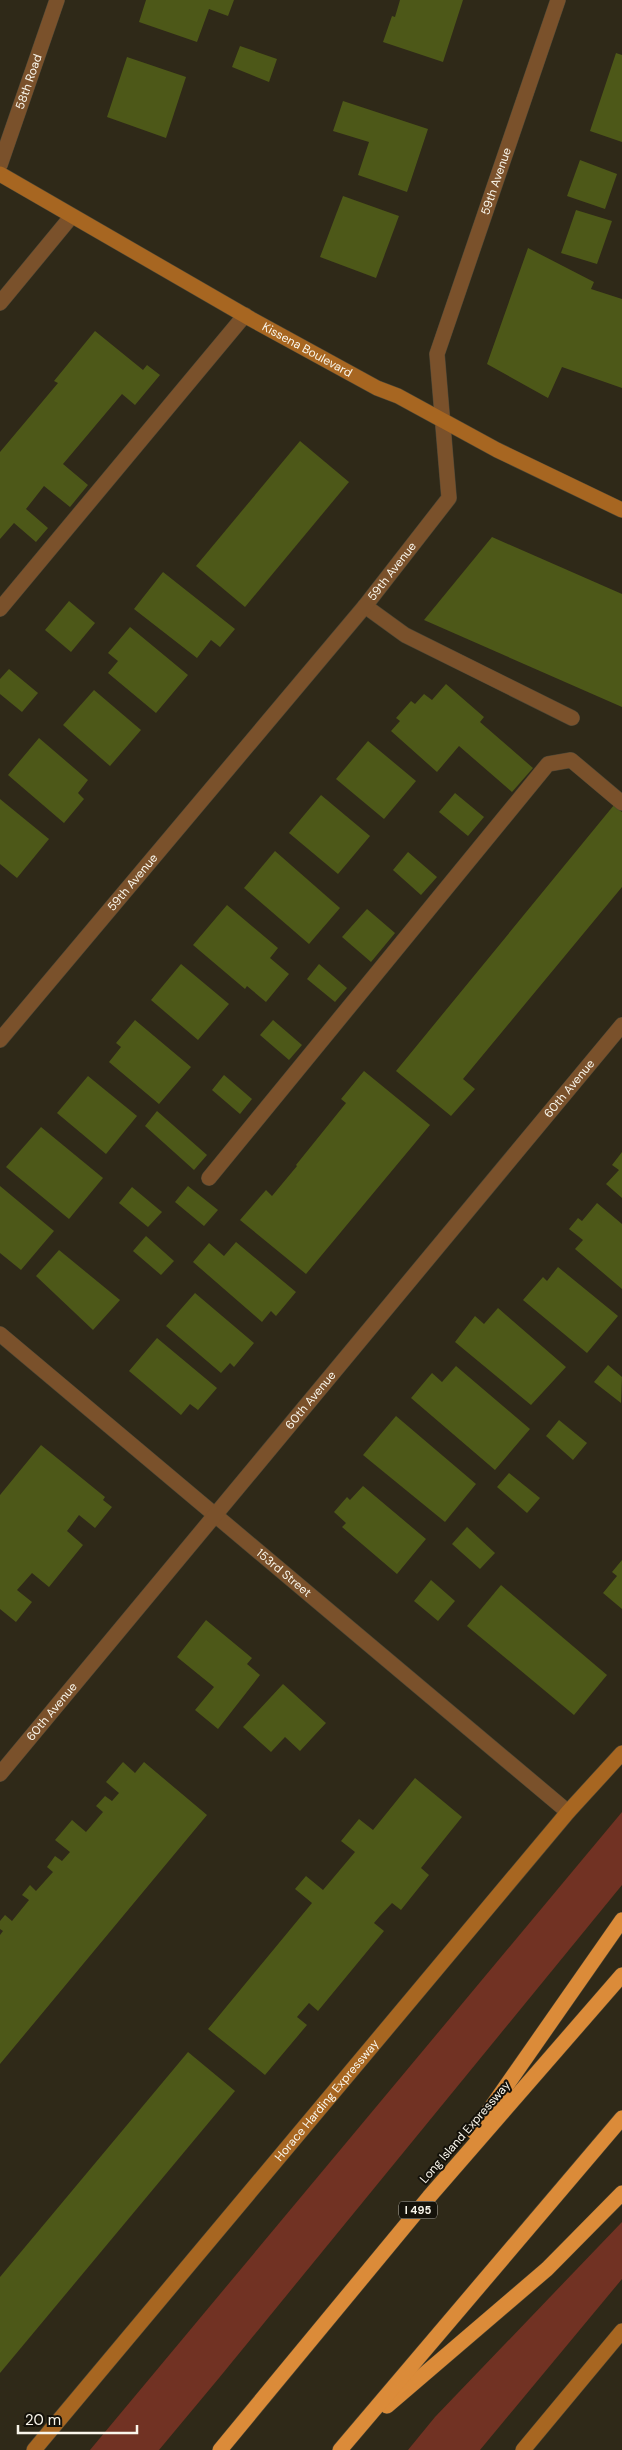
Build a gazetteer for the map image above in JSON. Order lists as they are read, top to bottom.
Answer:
{
  "streets": {
    "highway": ["Long Island Expressway", "I 495"],
    "main road": ["Kissena Boulevard", "Horace Harding Expressway"],
    "street": [
      "58th Road",
      "59th Avenue",
      "60th Avenue",
      "153rd Street"
    ]
  },
  "crossings": [
    ["59th Avenue", "Kissena Boulevard"],
    ["60th Avenue", "153rd Street"],
    ["153rd Street", "Horace Harding Expressway"]
  ],
  "scale_bar": "20 m"
}
